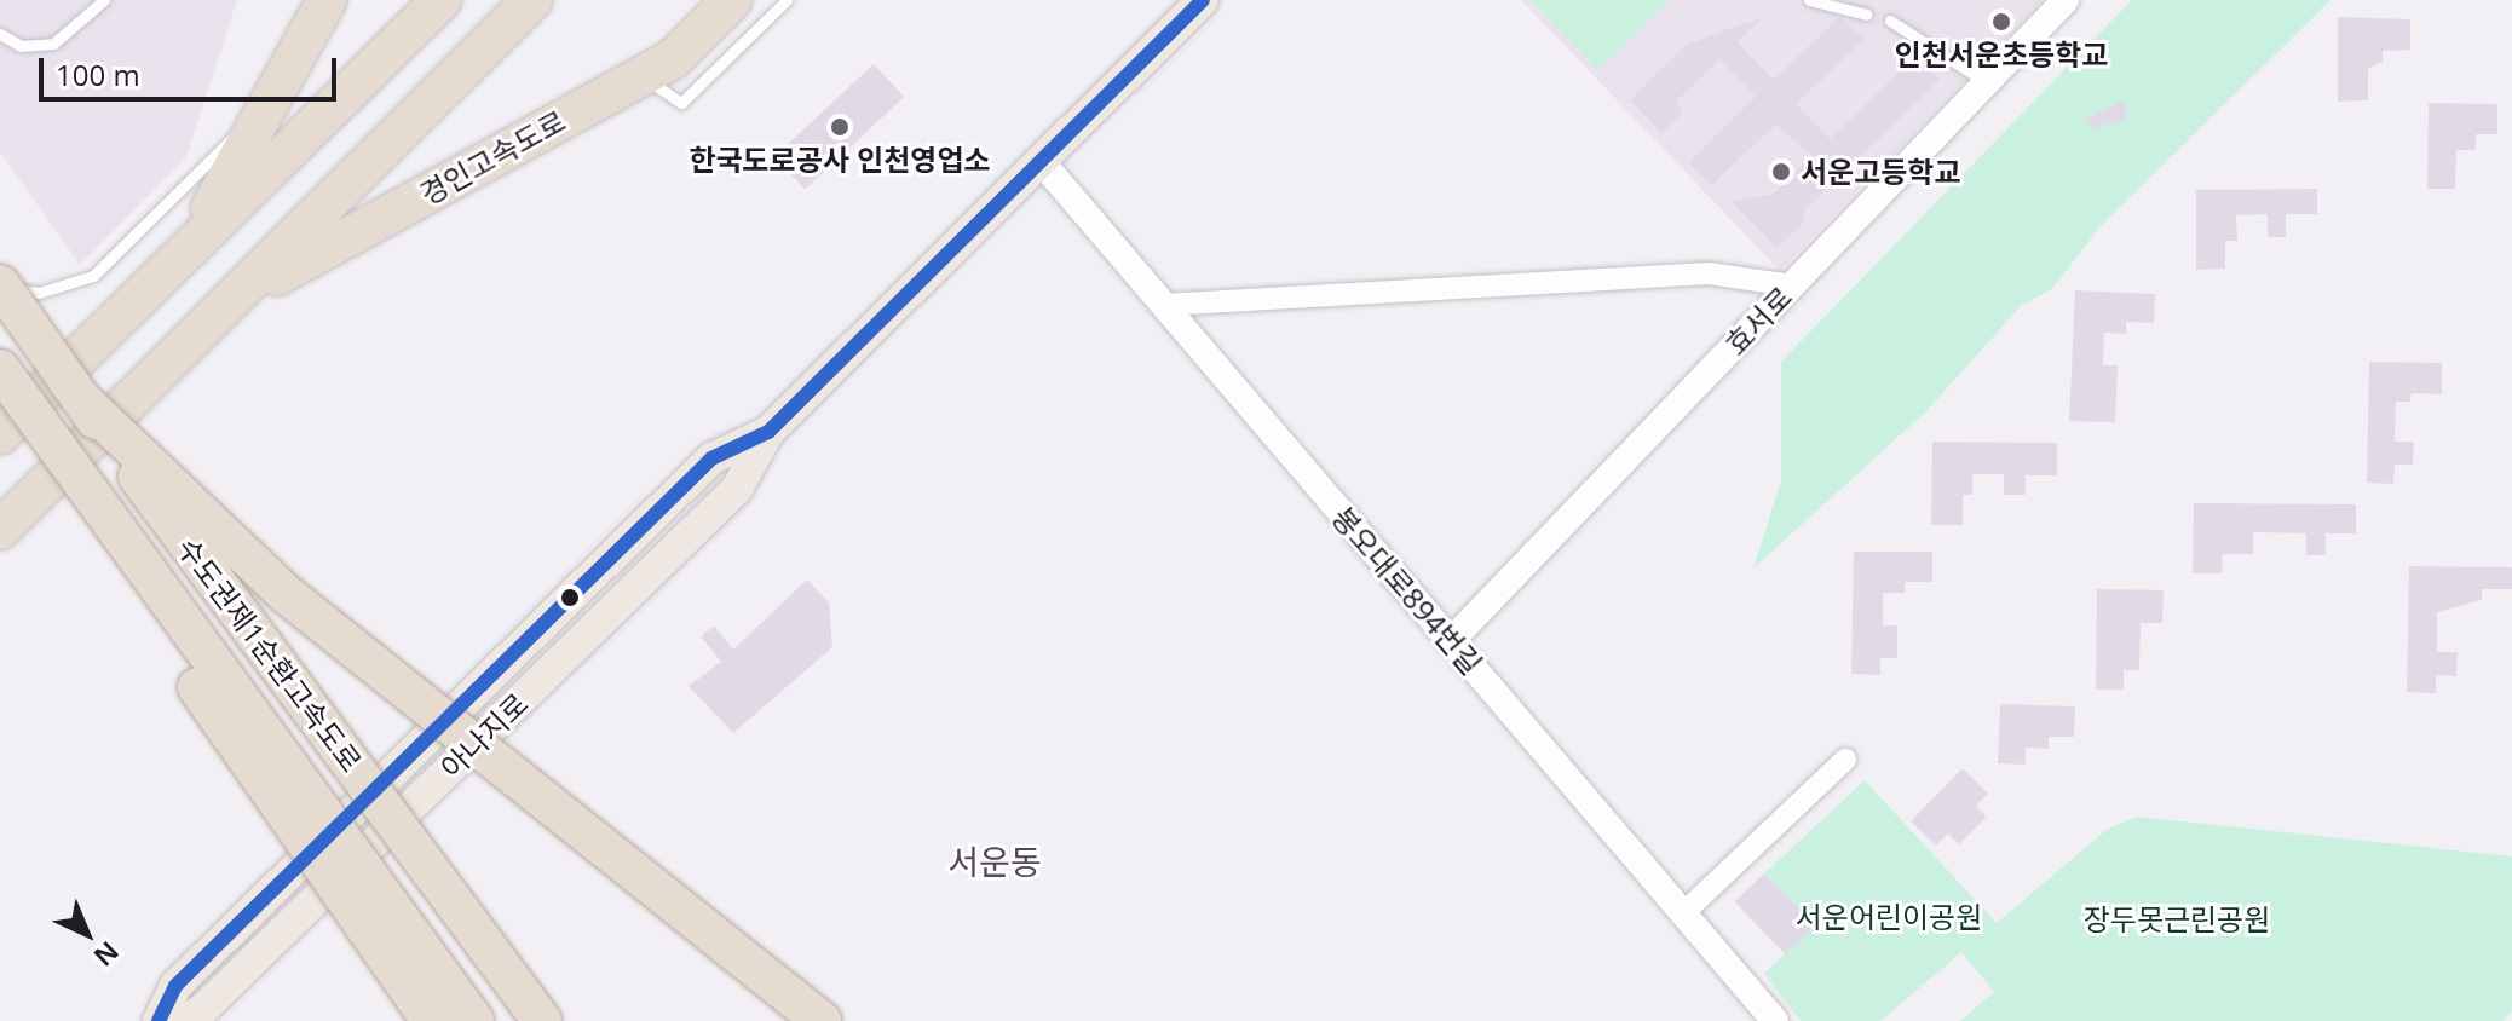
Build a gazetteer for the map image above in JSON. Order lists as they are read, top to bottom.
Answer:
{
  "streets": {
    "highway": ["경인고속도로", "수도권제1순환고속도로"],
    "main road": ["아나지로"],
    "street": ["효서로", "봉오대로894번길"]
  },
  "crossings": [
    ["효서로", "봉오대로894번길"],
    ["봉오대로894번길", "아나지로"]
  ],
  "districts": ["서운동"],
  "parks": ["서운어린이공원", "장두못근린공원"],
  "places": ["인천서운초등학교", "한국도로공사 인천영업소", "서운고등학교"],
  "scale_bar": "100 m",
  "north": "bottom right"
}
